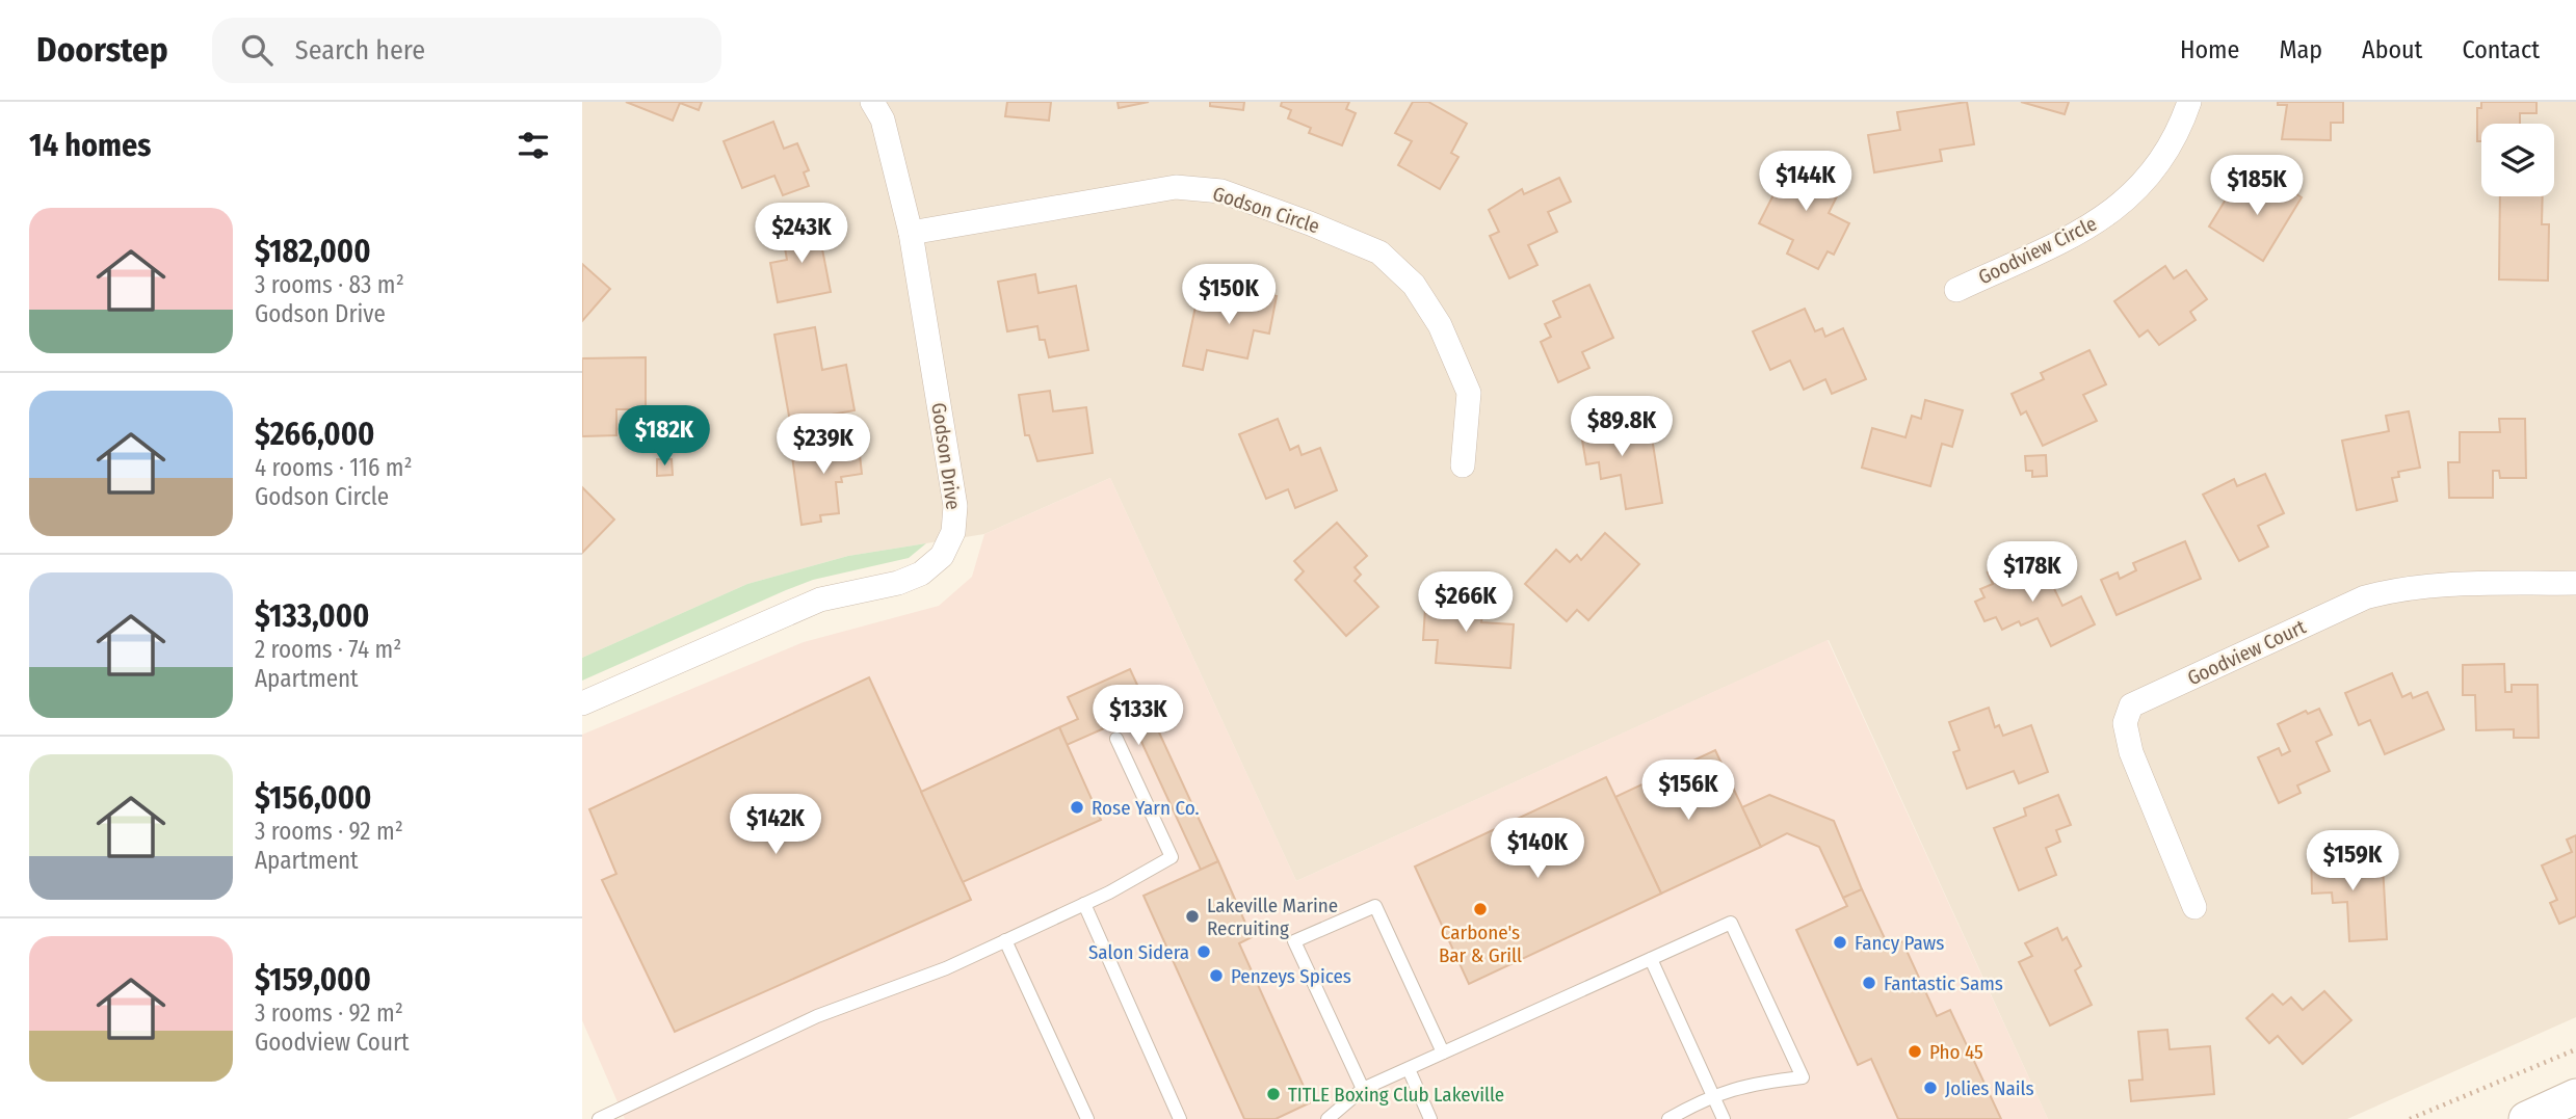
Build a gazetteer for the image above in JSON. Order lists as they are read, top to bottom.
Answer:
{
  "streets": {
    "street": [
      "Godson Circle",
      "Goodview Circle",
      "Godson Drive",
      "Goodview Court"
    ]
  },
  "crossings": [
    ["Godson Circle", "Godson Drive"]
  ],
  "places": [
    "Rose Yarn Co.",
    "Carbone's Bar & Grill",
    "Lakeville Marine Recruiting",
    "Fancy Paws",
    "Salon Sidera",
    "Penzeys Spices",
    "Fantastic Sams",
    "Pho 45",
    "Jolies Nails",
    "TITLE Boxing Club Lakeville"
  ],
  "page": {
    "header": "Doorstep",
    "search": "Search here",
    "nav": [
      "Home",
      "Map",
      "About",
      "Contact"
    ],
    "heading": "14 homes",
    "price": [
      "$144K",
      "$185K",
      "$243K",
      "$150K",
      "$89.8K",
      "$182K",
      "$239K",
      "$178K",
      "$266K",
      "$133K",
      "$156K",
      "$142K",
      "$140K",
      "$159K"
    ],
    "list": [
      {
        "name": "$182,000",
        "note": "3 rooms · 83 m² · Godson Drive"
      },
      {
        "name": "$266,000",
        "note": "4 rooms · 116 m² · Godson Circle"
      },
      {
        "name": "$133,000",
        "note": "2 rooms · 74 m² · Apartment"
      },
      {
        "name": "$156,000",
        "note": "3 rooms · 92 m² · Apartment"
      },
      {
        "name": "$159,000",
        "note": "3 rooms · 92 m² · Goodview Court"
      }
    ]
  }
}
